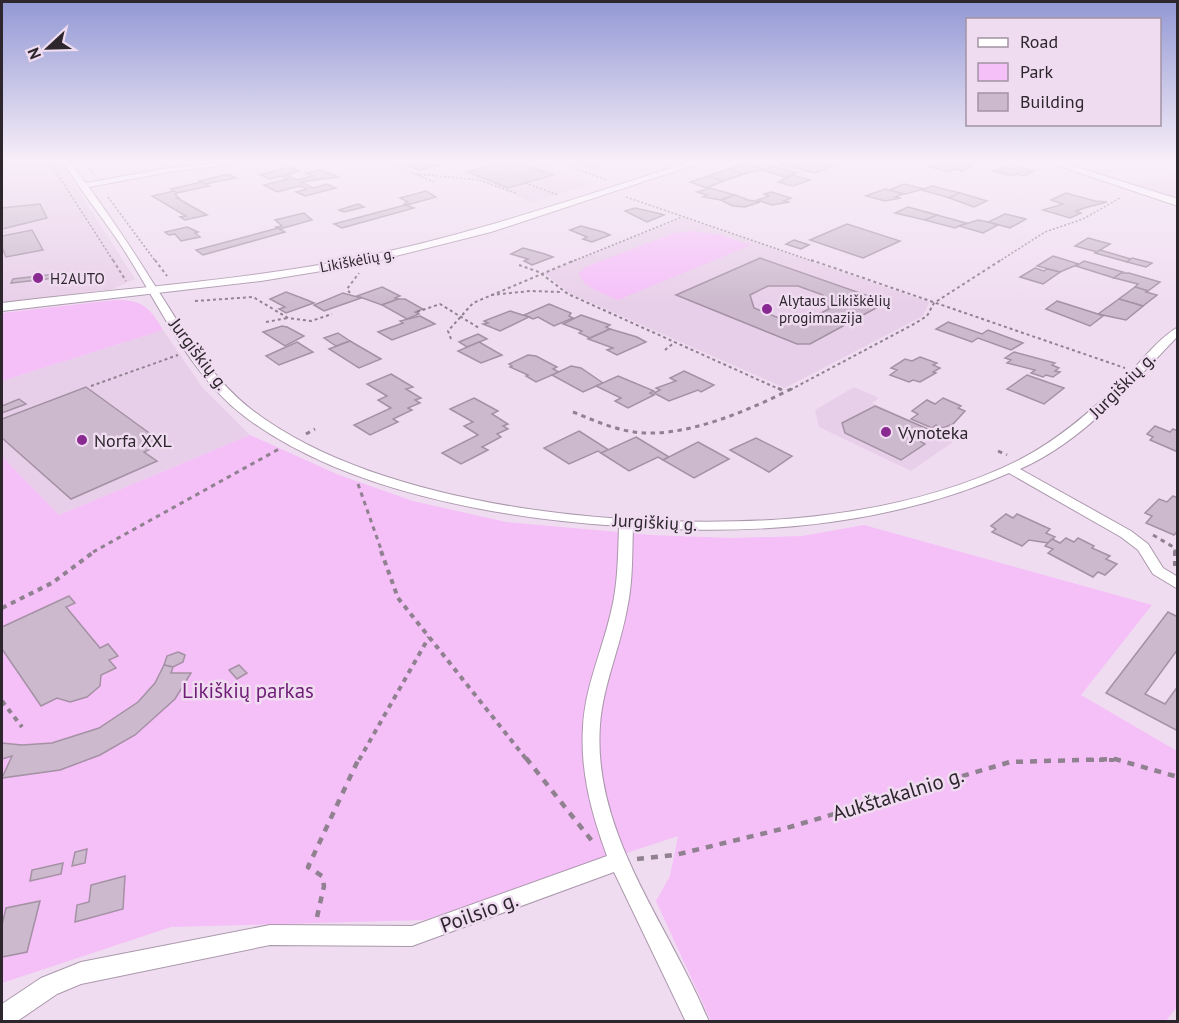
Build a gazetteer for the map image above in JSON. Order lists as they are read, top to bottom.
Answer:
{
  "streets": {
    "street": ["Likiškėlių g.", "Jurgiškių g.", "Poilsio g."],
    "path": ["Aukštakalnio g."]
  },
  "crossings": [
    ["Likiškėlių g.", "Jurgiškių g."],
    ["Aukštakalnio g.", "Poilsio g."]
  ],
  "parks": ["Likiškių parkas"],
  "places": [
    "H2AUTO",
    "Alytaus Likiškėlių progimnazija",
    "Vynoteka",
    "Norfa XXL"
  ],
  "legend": ["Road", "Park", "Building"],
  "north": "left"
}
